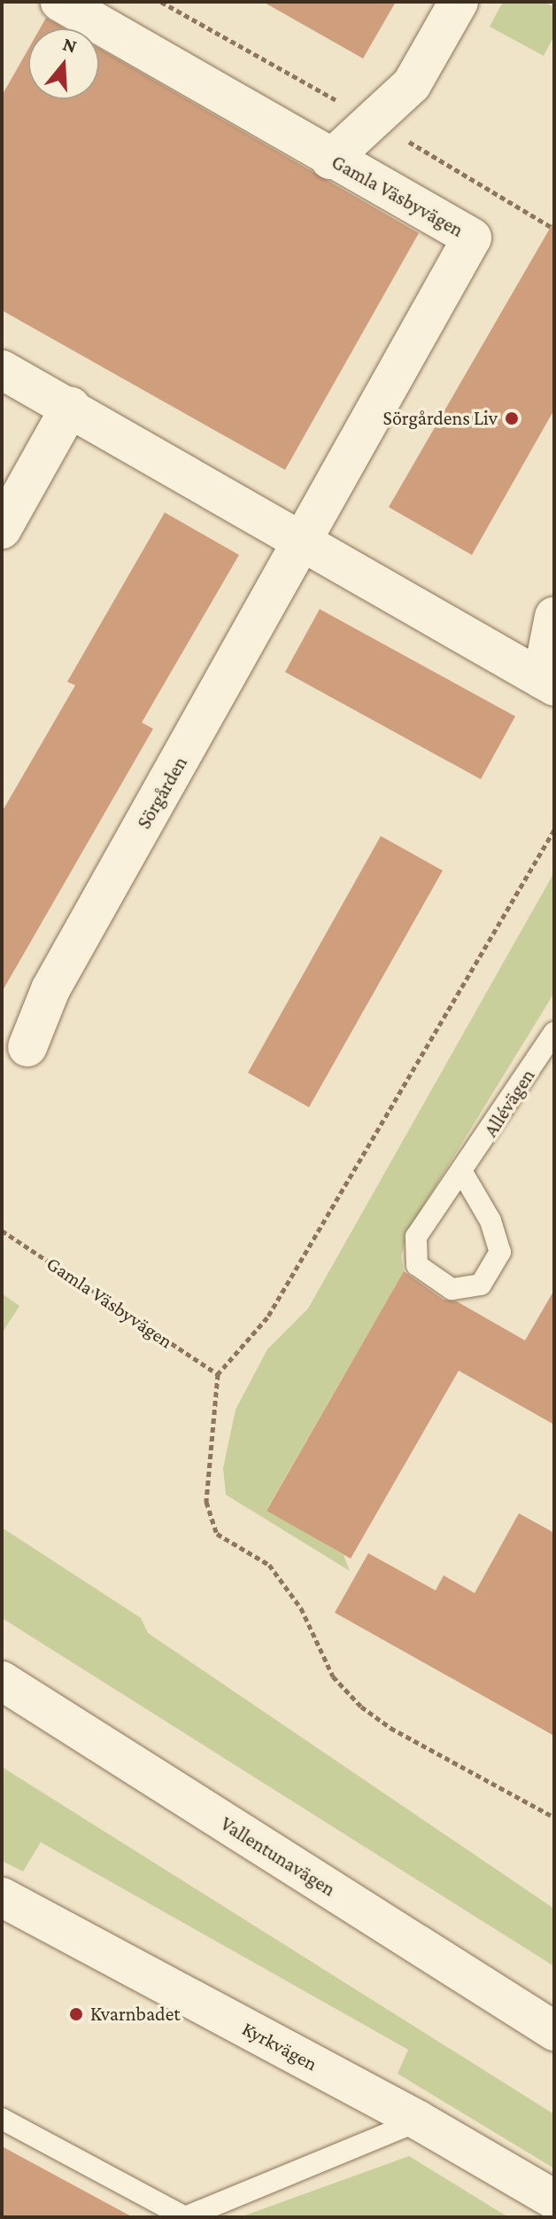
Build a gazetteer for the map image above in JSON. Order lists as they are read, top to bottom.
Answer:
{
  "streets": {
    "street": [
      "Gamla Väsbyvägen",
      "Sörgården",
      "Vallentunavägen",
      "Kyrkvägen"
    ],
    "lane": ["Allévägen"]
  },
  "crossings": [
    ["Gamla Väsbyvägen", "Sörgården"]
  ],
  "places": ["Sörgårdens Liv", "Kvarnbadet"],
  "north": "top"
}
